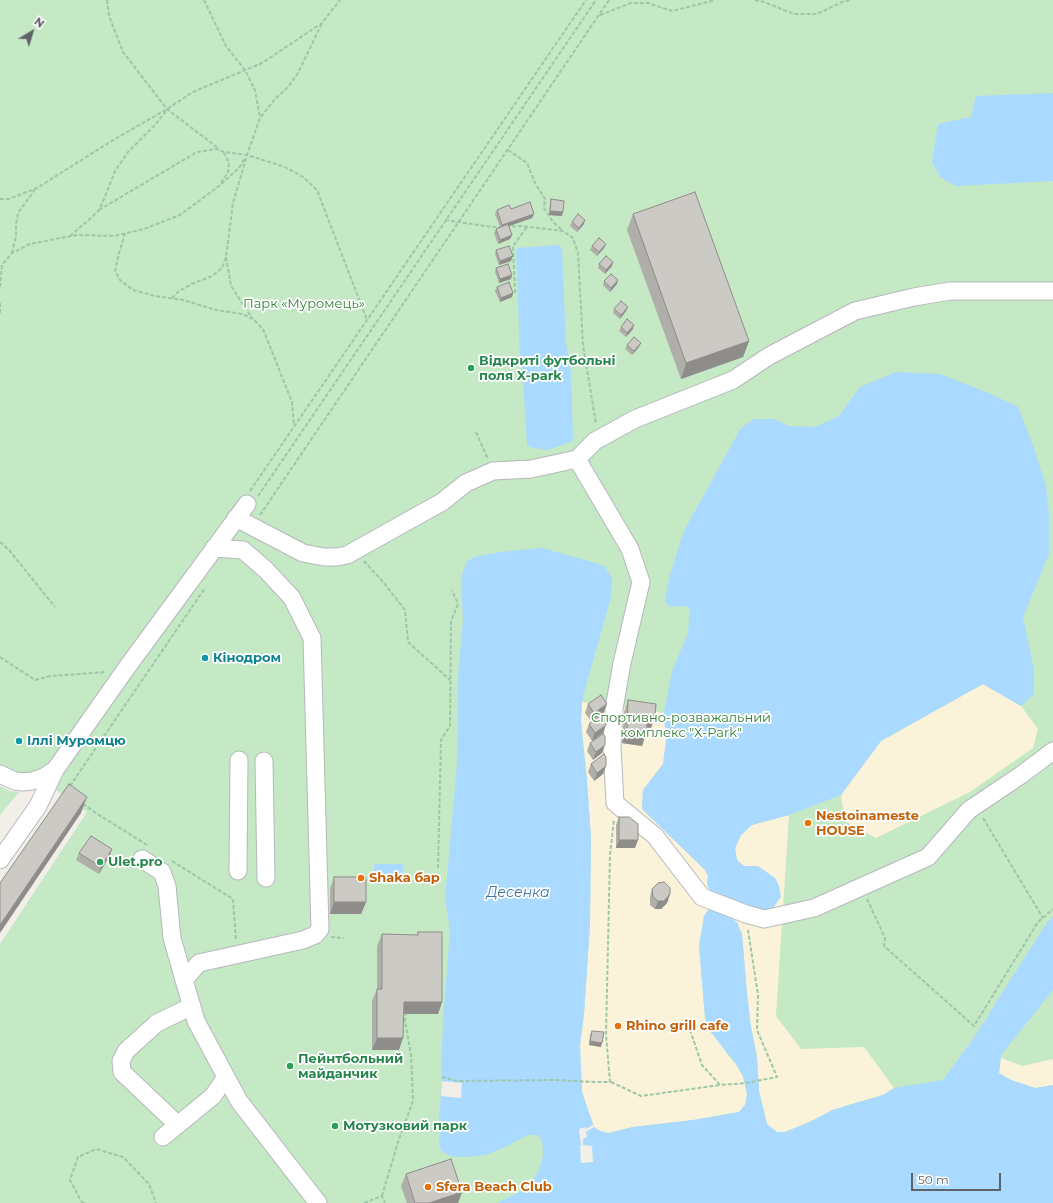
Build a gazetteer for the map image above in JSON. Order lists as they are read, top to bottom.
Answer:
{
  "water": ["Десенка"],
  "parks": ["Парк «Муромець»", "Спортивно-розважальний комплекс \"Х-Park\""],
  "places": [
    "Відкриті футбольні поля X-park",
    "Кінодром",
    "Іллі Муромцю",
    "Nestoinameste HOUSE",
    "Ulet.pro",
    "Shaka бар",
    "Rhino grill cafe",
    "Пейнтбольний майданчик",
    "Мотузковий парк",
    "Sfera Beach Club"
  ],
  "scale_bar": "50 m",
  "north": "top right"
}
